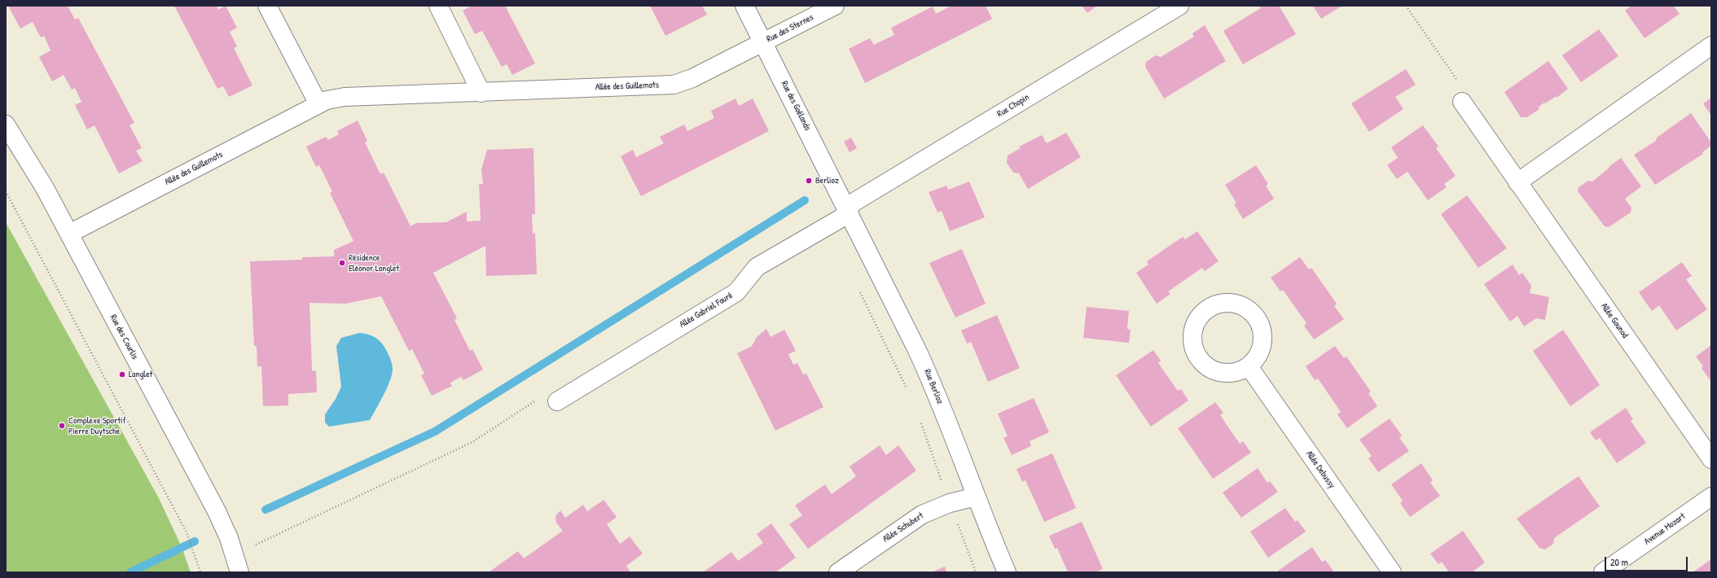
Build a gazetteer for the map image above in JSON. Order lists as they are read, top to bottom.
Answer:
{
  "streets": {
    "street": [
      "Rue des Sternes",
      "Allée des Guillemots",
      "Rue des Goélands",
      "Rue Chopin",
      "Allée Gabriel Fauré",
      "Allée Gounod",
      "Rue des Courlis",
      "Rue Berlioz",
      "Allée Debussy",
      "Allée Schubert",
      "Avenue Mozart"
    ]
  },
  "crossings": [
    ["Rue des Sternes", "Allée des Guillemots"],
    ["Rue des Sternes", "Rue des Goélands"],
    ["Allée des Guillemots", "Rue des Goélands"],
    ["Allée des Guillemots", "Rue des Courlis"],
    ["Rue des Goélands", "Rue Chopin"],
    ["Rue des Goélands", "Allée Gabriel Fauré"],
    ["Rue des Goélands", "Rue Berlioz"],
    ["Rue Chopin", "Allée Gabriel Fauré"],
    ["Rue Chopin", "Rue Berlioz"],
    ["Allée Gabriel Fauré", "Rue Berlioz"],
    ["Rue Berlioz", "Allée Schubert"]
  ],
  "places": [
    "Berlioz",
    "Résidence Eléonor Langlet",
    "Langlet",
    "Complexe Sportif Pierre Duytsche"
  ],
  "scale_bar": "20 m"
}
